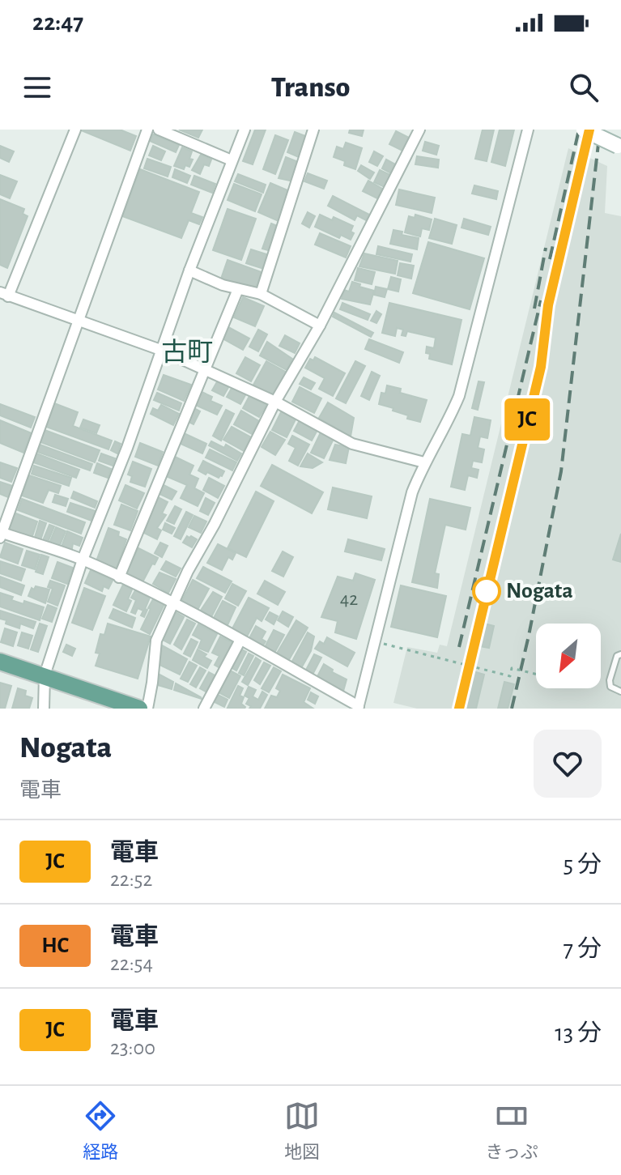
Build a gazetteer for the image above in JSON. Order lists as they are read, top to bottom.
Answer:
{
  "districts": ["古町"],
  "places": ["Nogata"],
  "house_numbers": ["42"],
  "north": "bottom left",
  "page": {
    "status": "22:47",
    "header": "Transo",
    "on_map": "JC",
    "heading": ["Nogata", "電車"],
    "list": [
      {
        "mark": "JC",
        "name": "電車",
        "note": "22:52",
        "value": "5 分"
      },
      {
        "mark": "HC",
        "name": "電車",
        "note": "22:54",
        "value": "7 分"
      },
      {
        "mark": "JC",
        "name": "電車",
        "note": "23:00",
        "value": "13 分"
      }
    ],
    "tabs": ["経路", "地図", "きっぷ"]
  }
}
